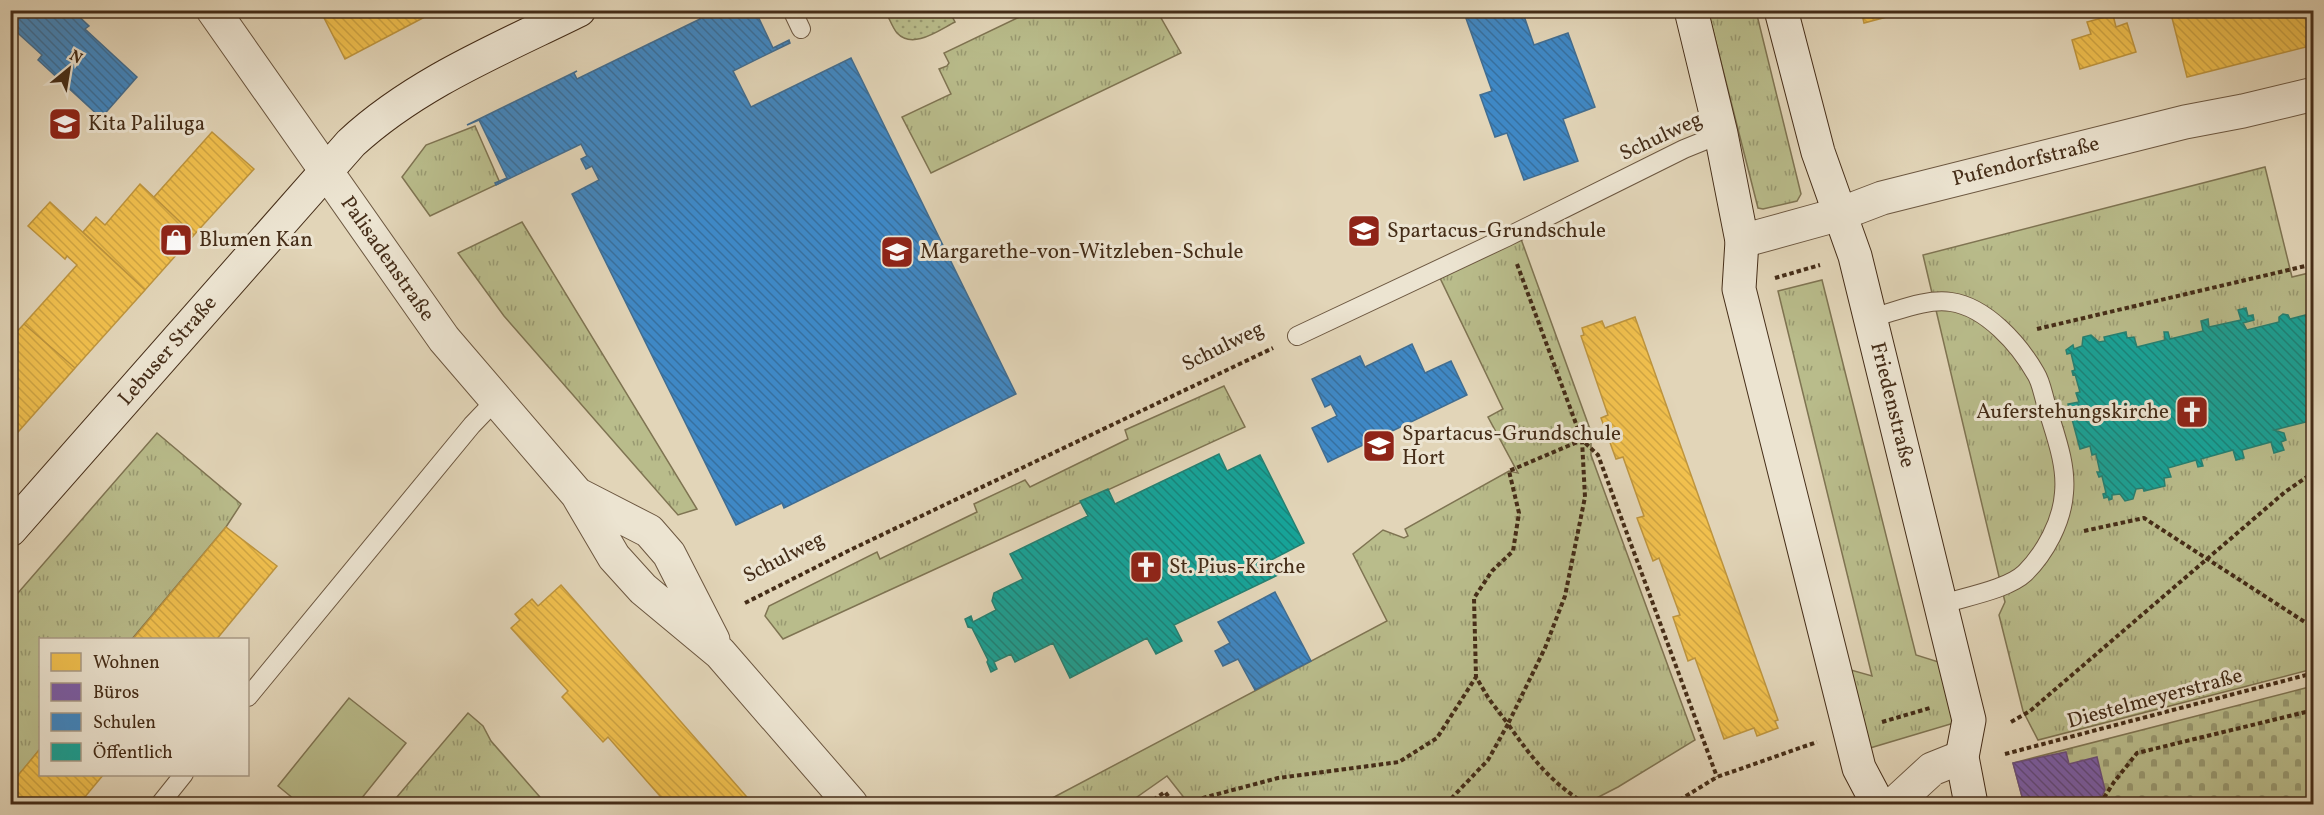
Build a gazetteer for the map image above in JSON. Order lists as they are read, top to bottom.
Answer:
{
  "streets": {
    "street": [
      "Pufendorfstraße",
      "Palisadenstraße",
      "Lebuser Straße",
      "Friedenstraße"
    ],
    "lane": ["Schulweg"],
    "path": ["Diestelmeyerstraße"]
  },
  "crossings": [
    ["Pufendorfstraße", "Friedenstraße"],
    ["Palisadenstraße", "Lebuser Straße"]
  ],
  "places": {
    "school or university": [
      "Kita Paliluga",
      "Spartacus-Grundschule",
      "Margarethe-von-Witzleben-Schule",
      "Spartacus-Grundschule Hort"
    ],
    "shop": ["Blumen Kan"],
    "church": ["Auferstehungskirche", "St. Pius-Kirche"]
  },
  "legend": [
    "Wohnen",
    "Büros",
    "Schulen",
    "Öffentlich"
  ],
  "north": "top right"
}
